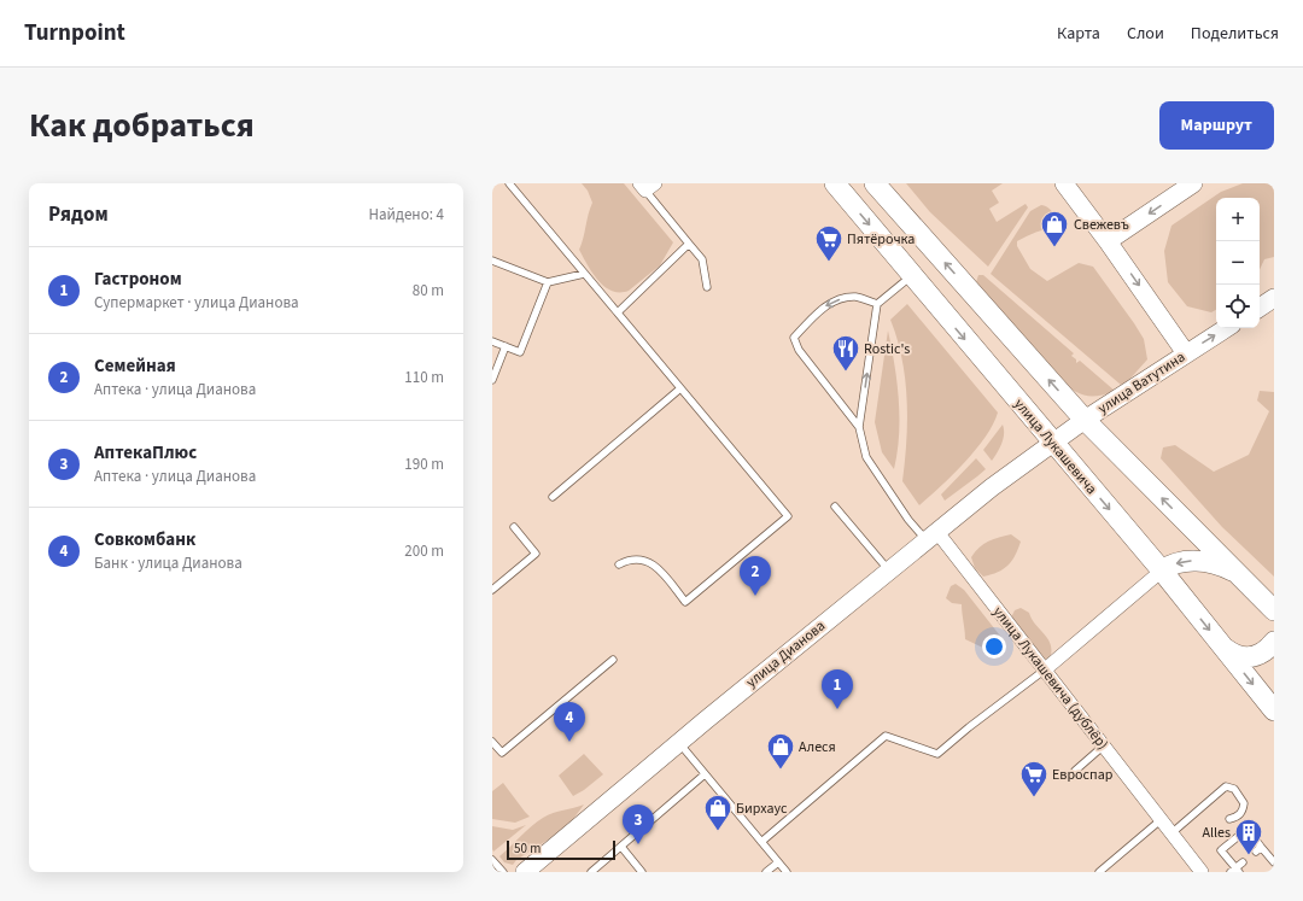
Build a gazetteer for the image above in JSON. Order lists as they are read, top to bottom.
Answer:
{
  "streets": {
    "main road": ["улица Ватутина", "улица Лукашевича", "улица Дианова"],
    "street": ["улица Лукашевича (дублёр)"]
  },
  "crossings": [
    ["улица Ватутина", "улица Лукашевича"],
    ["улица Ватутина", "улица Дианова"],
    ["улица Лукашевича", "улица Дианова"],
    ["улица Дианова", "улица Лукашевича (дублёр)"]
  ],
  "places": {
    "shop": ["Свежевъ", "Алеся", "Бирхаус"],
    "supermarket": ["Пятёрочка", "Евроспар"],
    "restaurant": ["Rostic's"],
    "building": ["Alles"]
  },
  "scale_bar": "50 m",
  "page": {
    "header": "Turnpoint",
    "nav": ["Карта", "Слои", "Поделиться"],
    "title": "Как добраться",
    "buttons": "Маршрут",
    "heading": ["Рядом", "Найдено: 4"],
    "map_buttons": ["+", "−"],
    "list": [
      {
        "mark": "1",
        "name": "Гастроном",
        "note": "Супермаркет · улица Дианова",
        "value": "80 m"
      },
      {
        "mark": "2",
        "name": "Семейная",
        "note": "Аптека · улица Дианова",
        "value": "110 m"
      },
      {
        "mark": "3",
        "name": "АптекаПлюс",
        "note": "Аптека · улица Дианова",
        "value": "190 m"
      },
      {
        "mark": "4",
        "name": "Совкомбанк",
        "note": "Банк · улица Дианова",
        "value": "200 m"
      }
    ],
    "pins": [
      "2",
      "1",
      "4",
      "3"
    ],
    "scale": "50 m"
  }
}
